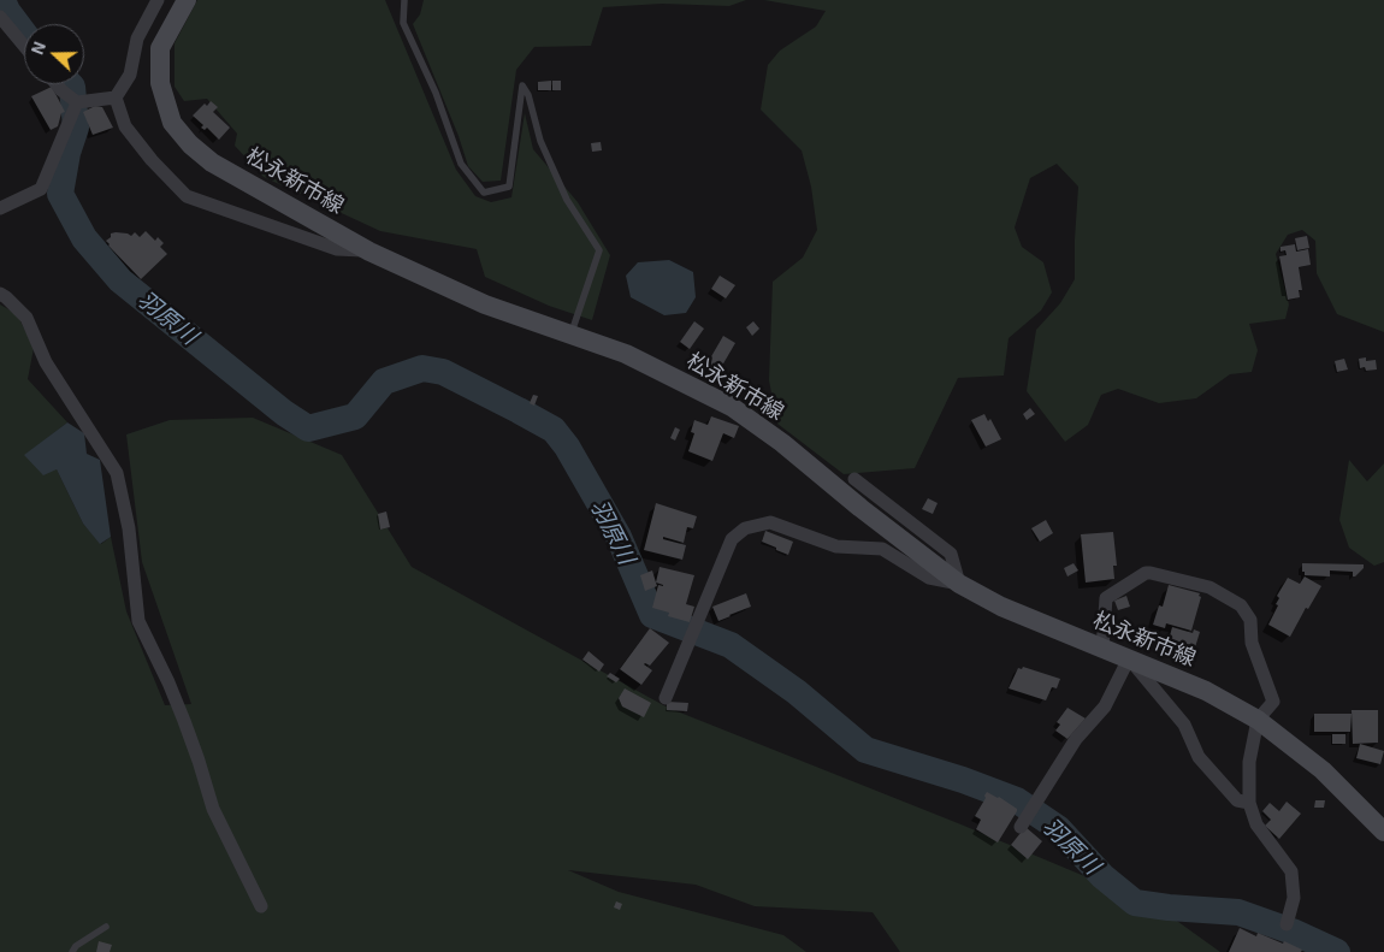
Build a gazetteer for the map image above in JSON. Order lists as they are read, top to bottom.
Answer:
{
  "streets": {
    "main road": ["松永新市線"]
  },
  "water": ["羽原川"],
  "north": "left"
}
